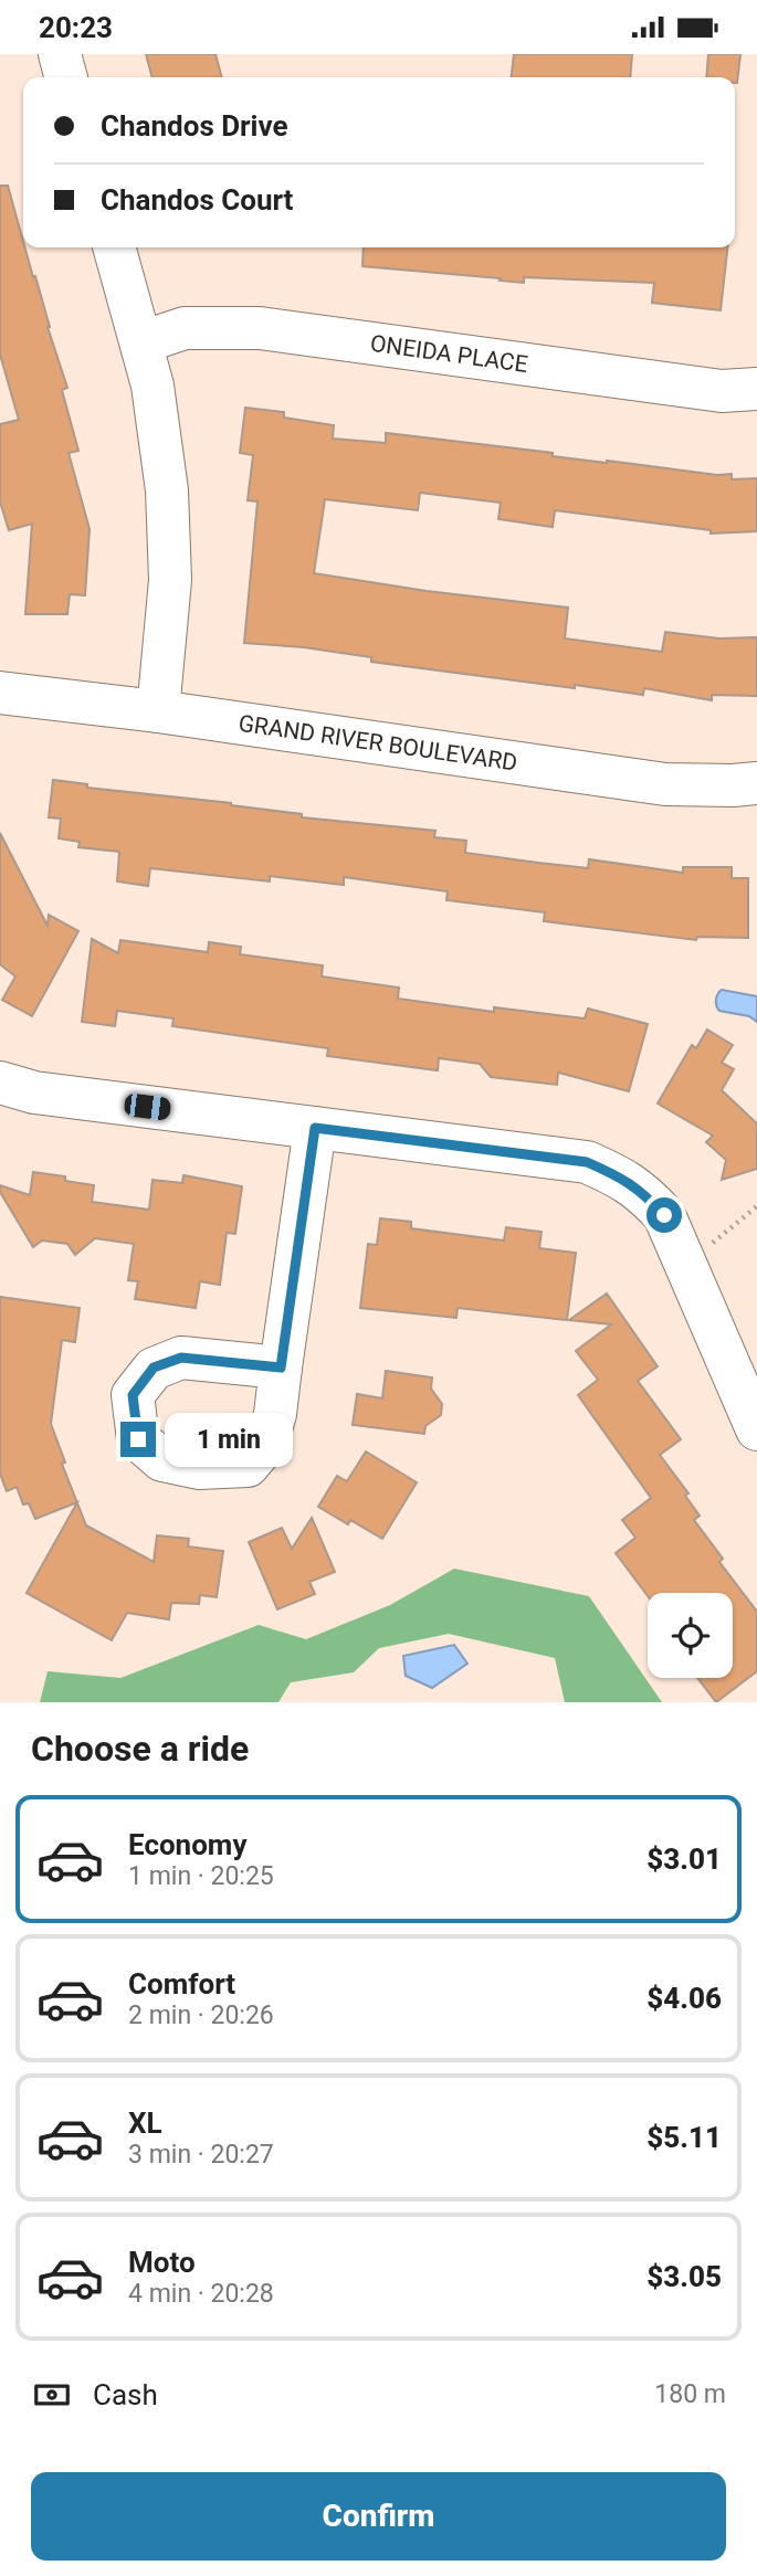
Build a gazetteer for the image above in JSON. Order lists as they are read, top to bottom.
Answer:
{
  "streets": {
    "street": ["ONEIDA PLACE", "GRAND RIVER BOULEVARD"]
  },
  "page": {
    "status": "20:23",
    "banner": ["Chandos Drive", "Chandos Court"],
    "bubble": "1 min",
    "heading": "Choose a ride",
    "list": [
      {
        "name": "Economy",
        "note": "1 min · 20:25",
        "value": "$3.01"
      },
      {
        "name": "Comfort",
        "note": "2 min · 20:26",
        "value": "$4.06"
      },
      {
        "name": "XL",
        "note": "3 min · 20:27",
        "value": "$5.11"
      },
      {
        "name": "Moto",
        "note": "4 min · 20:28",
        "value": "$3.05"
      }
    ],
    "pay": ["Cash", "180 m"],
    "buttons": "Confirm"
  }
}
